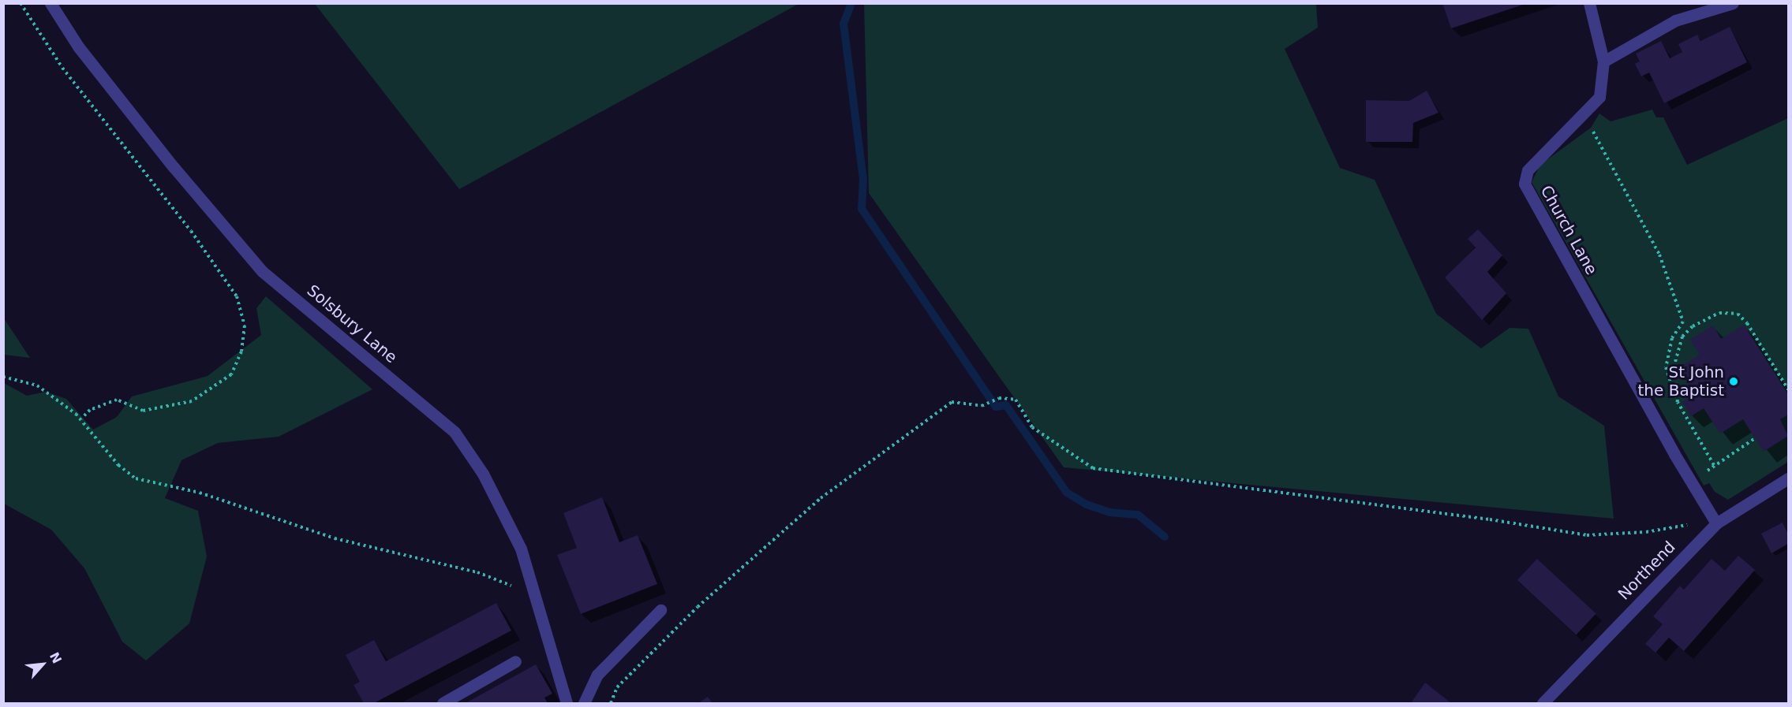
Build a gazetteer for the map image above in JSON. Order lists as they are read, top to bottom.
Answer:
{
  "streets": {
    "street": ["Church Lane", "Solsbury Lane", "Northend"]
  },
  "crossings": [
    ["Church Lane", "Northend"]
  ],
  "places": ["St John the Baptist"],
  "north": "top right"
}
